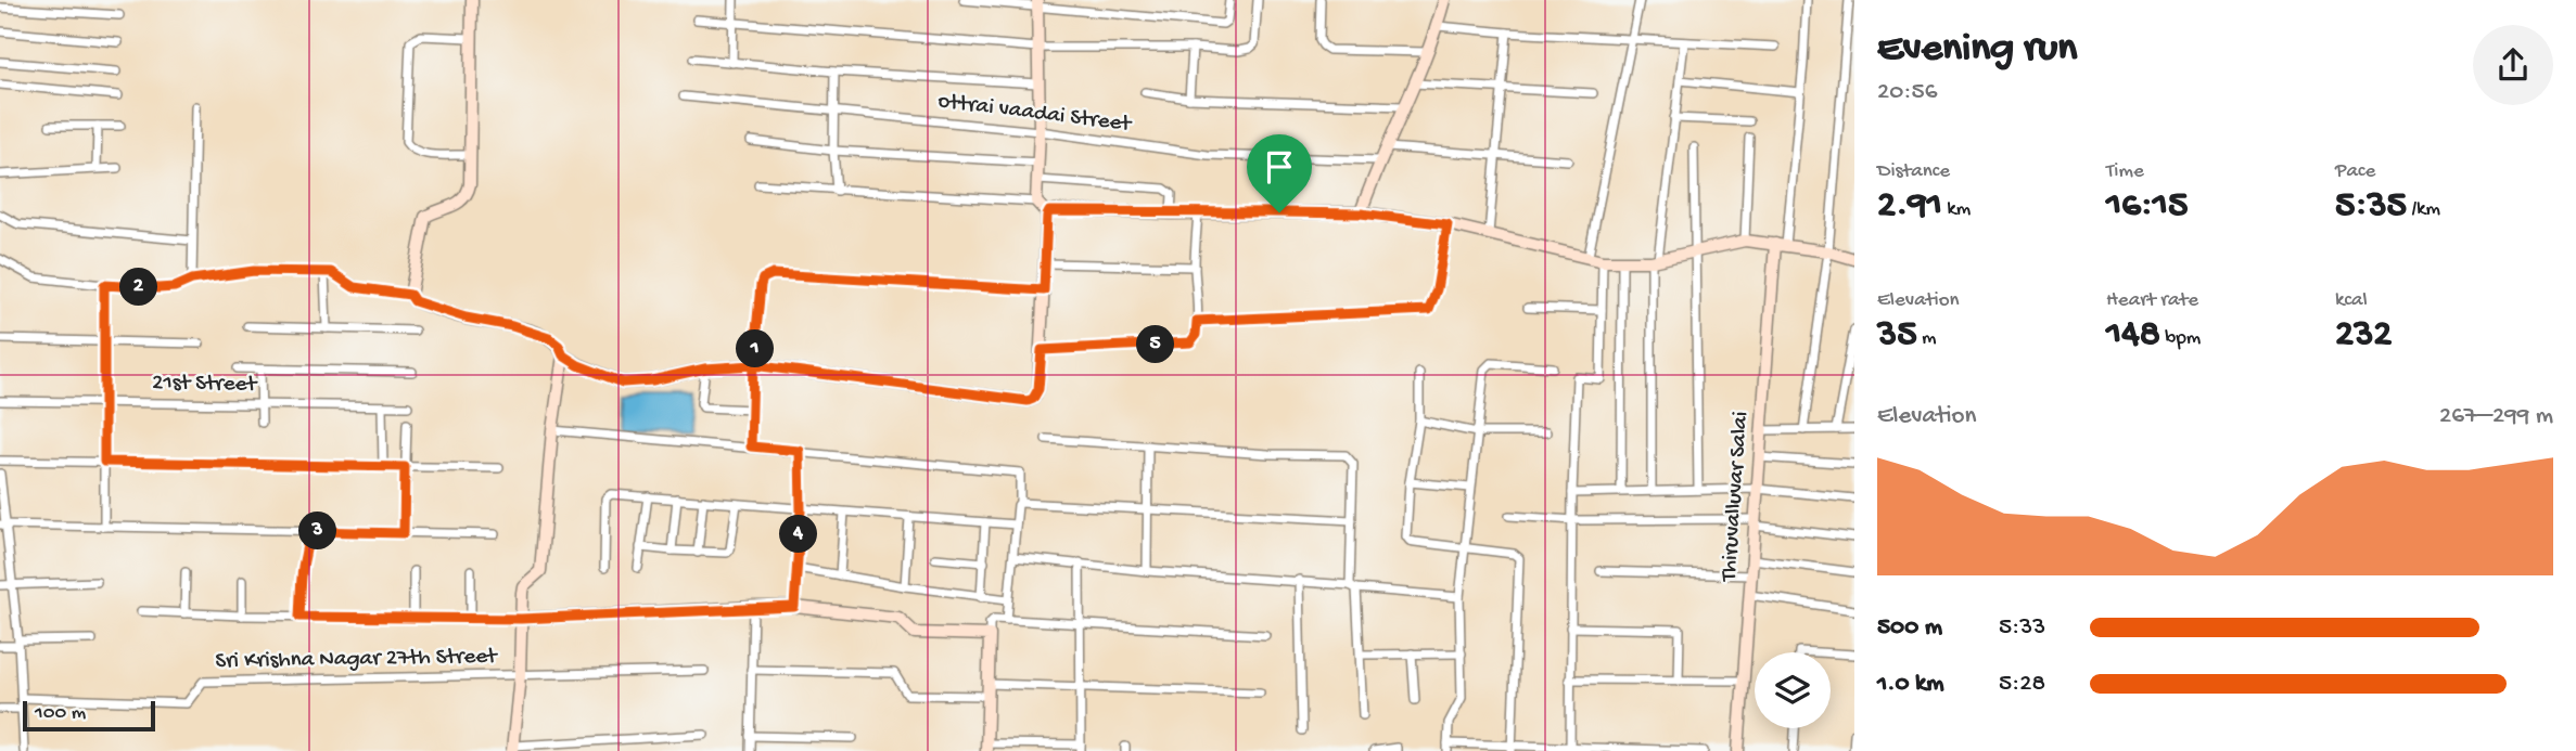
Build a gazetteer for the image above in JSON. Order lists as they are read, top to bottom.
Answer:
{
  "streets": {
    "street": [
      "ottrai vaadai Street",
      "21st Street",
      "Thiruvalluvar Salai",
      "Sri Krishna Nagar 27th Street"
    ]
  },
  "scale_bar": "100 m",
  "page": {
    "heading": ["Evening run", "20:56"],
    "stats": [
      ["Distance", "2.91 km"],
      ["Time", "16:15"],
      ["Pace", "5:35 /km"],
      ["Elevation", "35 m"],
      ["Heart rate", "148 bpm"],
      ["kcal", "232"]
    ],
    "pins": [
      "2",
      "5",
      "1",
      "3",
      "4"
    ],
    "chart": ["Elevation", "267–299 m"],
    "list": [
      {
        "name": "500 m",
        "note": "5:33"
      },
      {
        "name": "1.0 km",
        "note": "5:28"
      }
    ],
    "scale": "100 m"
  }
}
